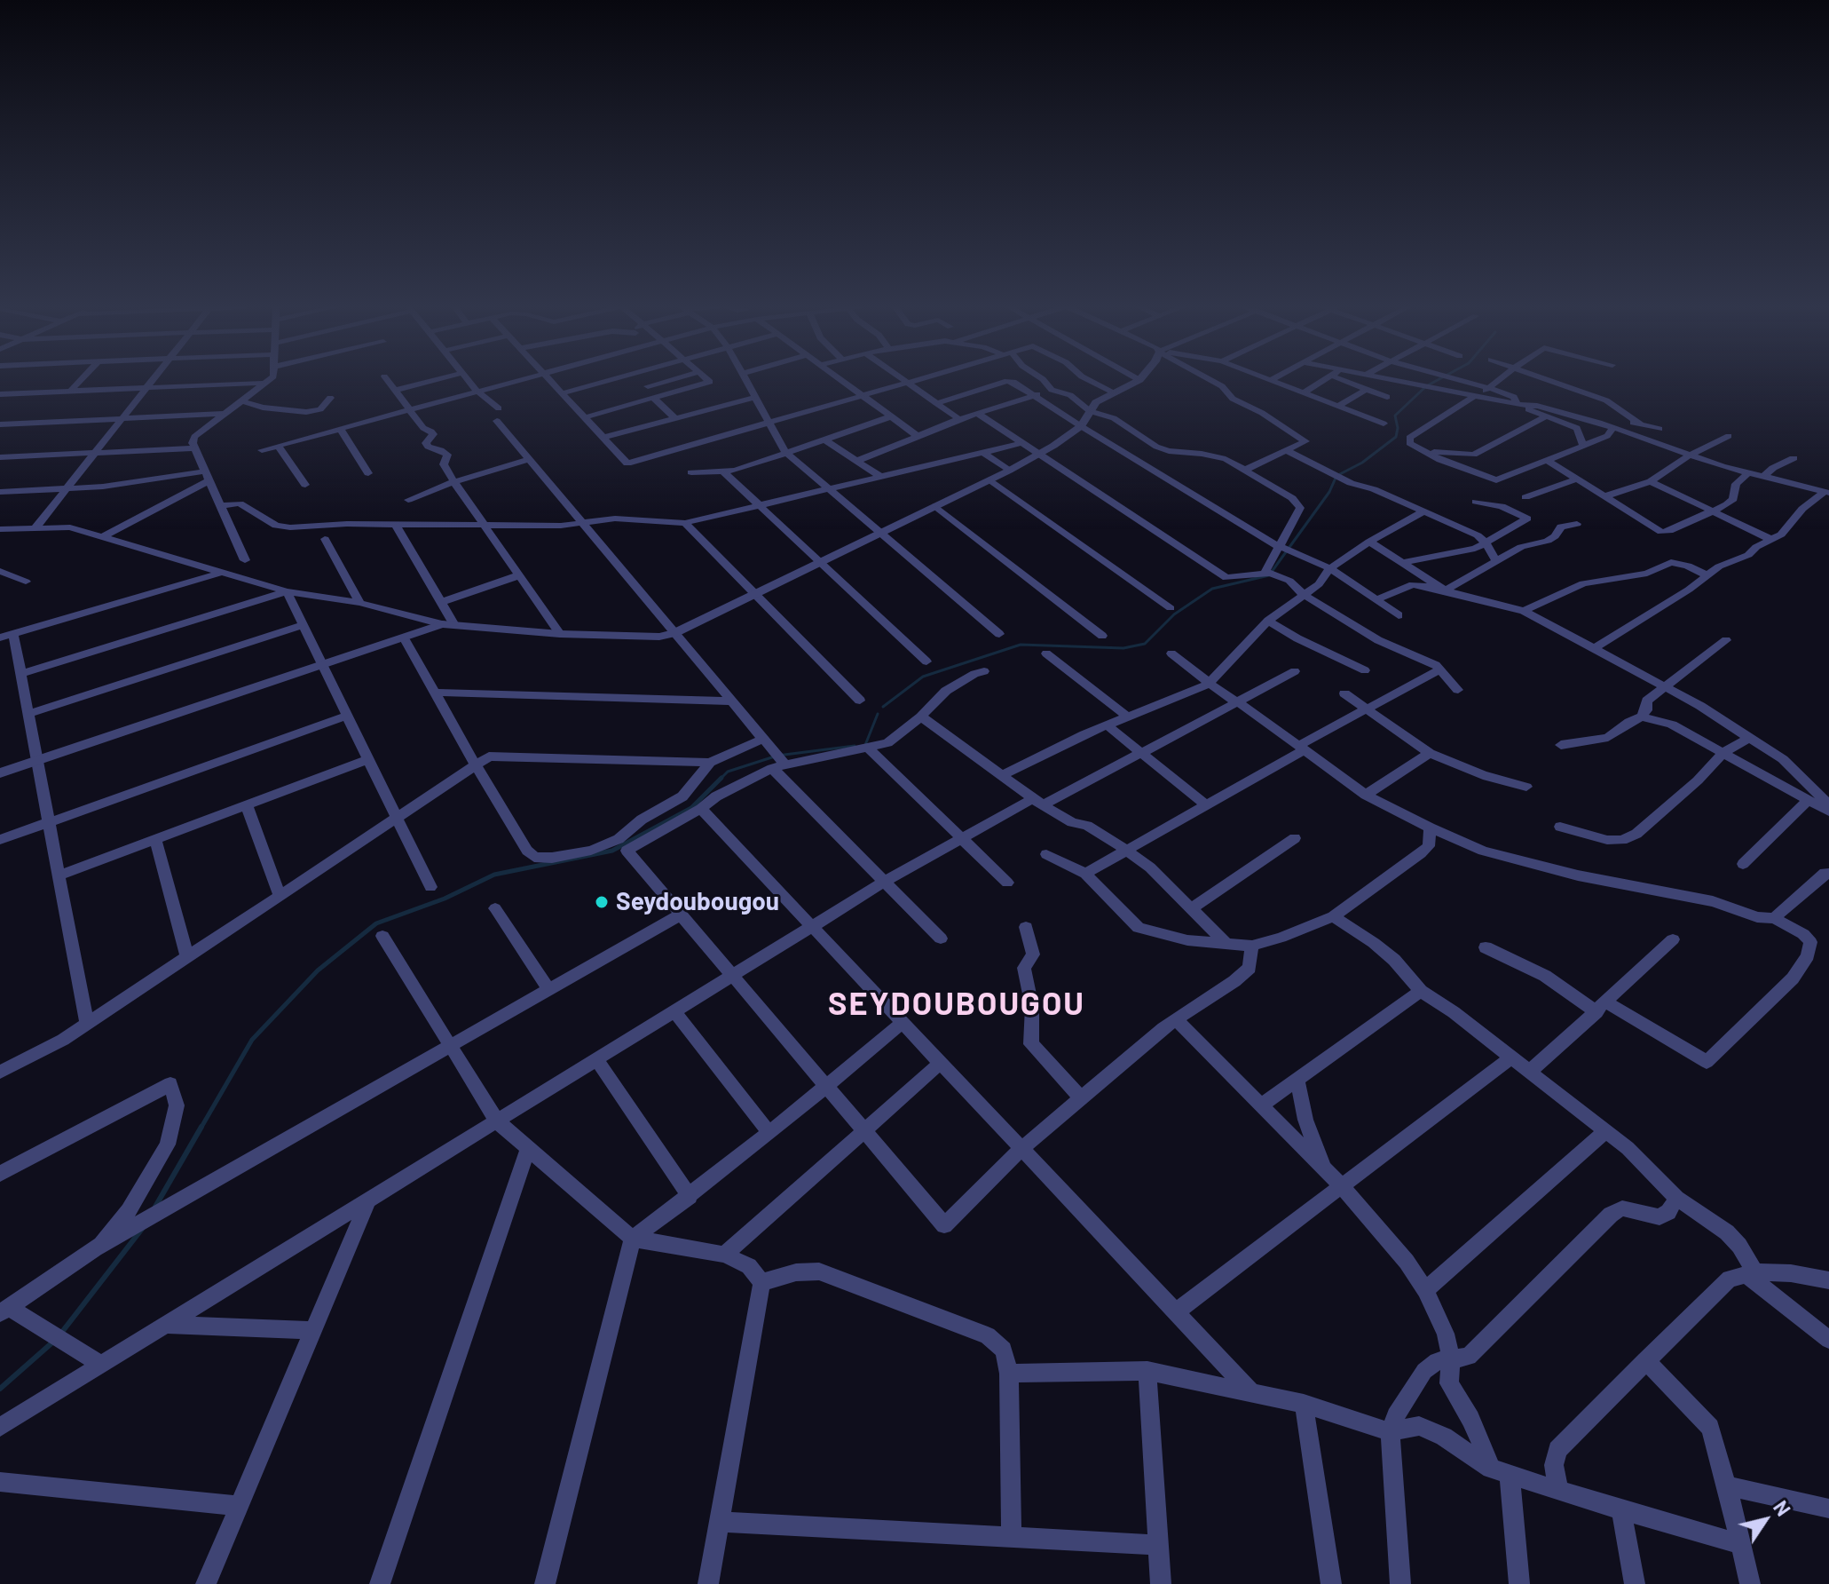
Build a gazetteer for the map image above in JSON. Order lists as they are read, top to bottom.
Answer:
{
  "districts": ["SEYDOUBOUGOU"],
  "places": ["Seydoubougou"],
  "north": "top right"
}
